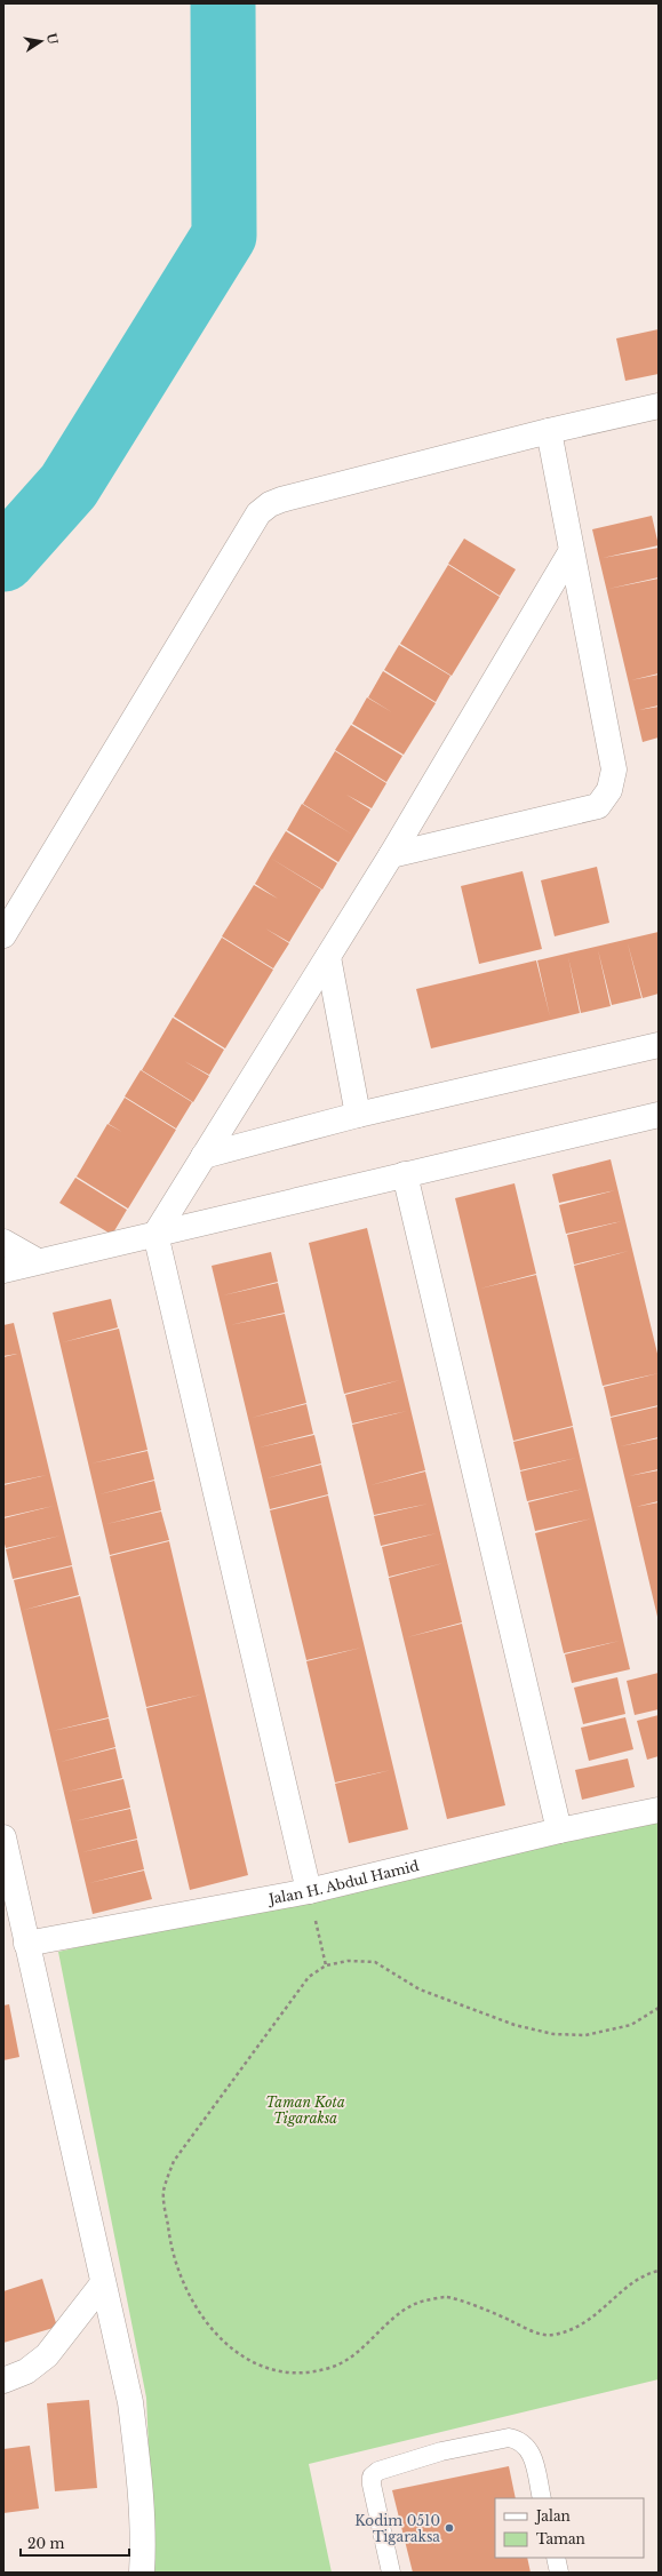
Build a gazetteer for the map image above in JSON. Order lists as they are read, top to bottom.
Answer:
{
  "streets": {
    "street": ["Jalan H. Abdul Hamid"]
  },
  "parks": ["Taman Kota Tigaraksa"],
  "places": ["Kodim 0510 Tigaraksa"],
  "legend": ["Jalan", "Taman"],
  "scale_bar": "20 m",
  "north": "right"
}
